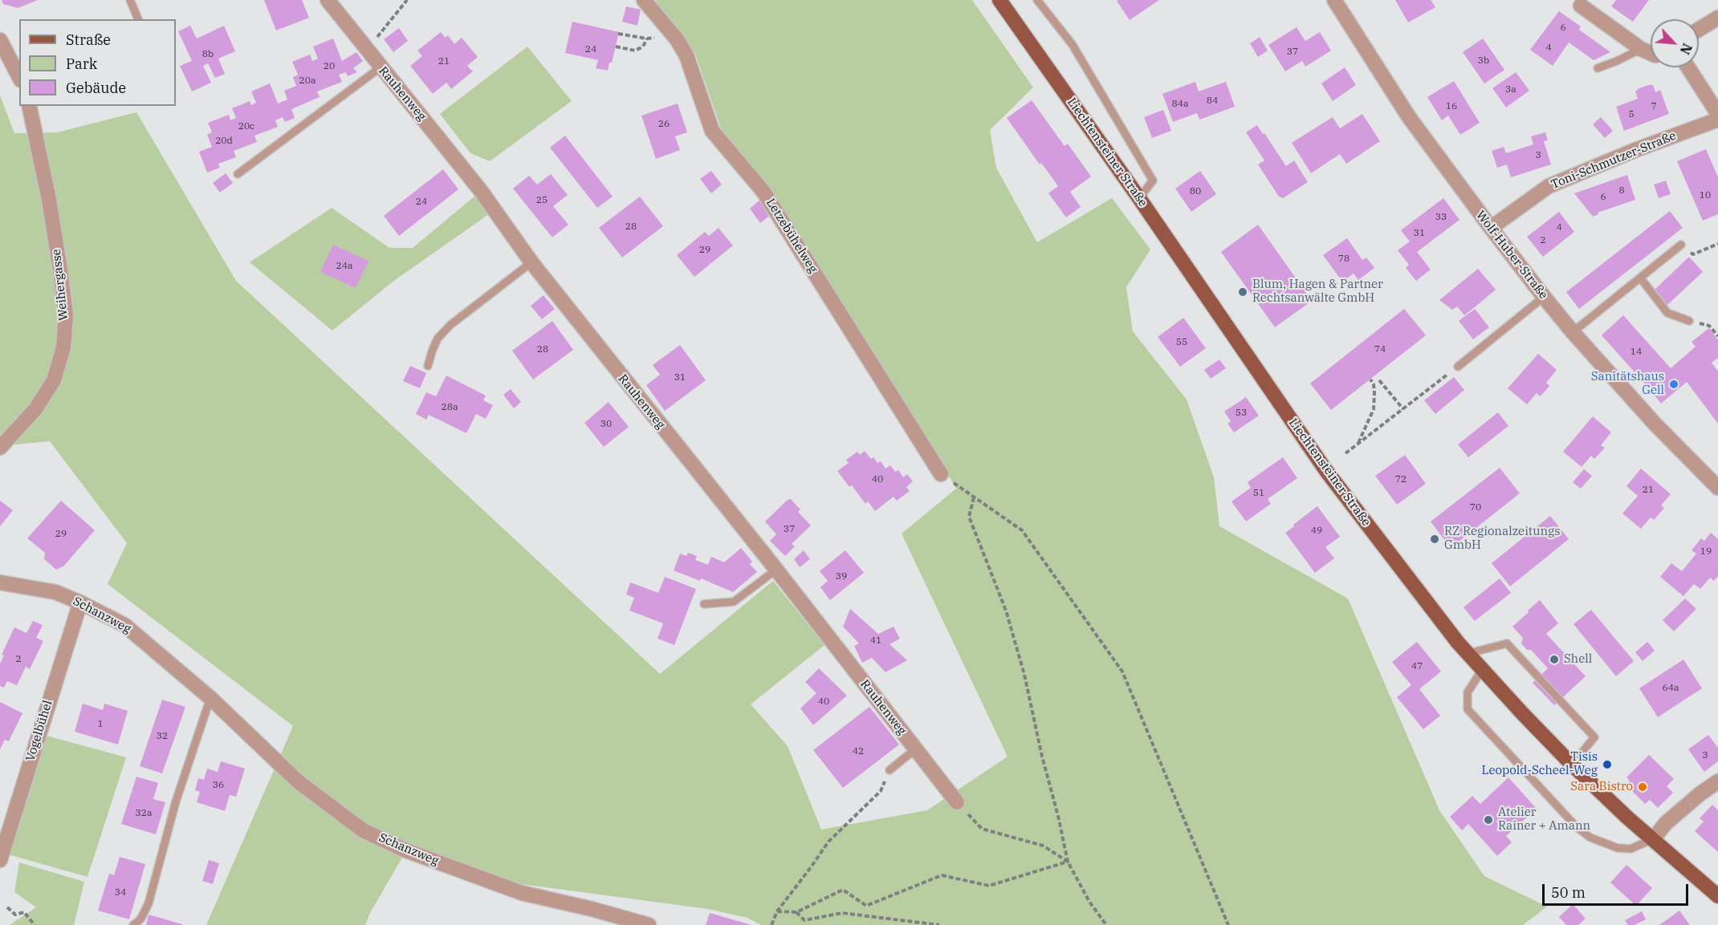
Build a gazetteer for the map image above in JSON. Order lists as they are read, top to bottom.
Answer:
{
  "streets": {
    "main road": ["Liechtensteiner Straße"],
    "street": [
      "Rauhenweg",
      "Toni-Schmutzer-Straße",
      "Letzebühelweg",
      "Wolf-Huber-Straße",
      "Weihergasse",
      "Schanzweg",
      "Vogelbühel"
    ]
  },
  "crossings": [
    ["Toni-Schmutzer-Straße", "Wolf-Huber-Straße"],
    ["Schanzweg", "Vogelbühel"]
  ],
  "places": [
    "Blum, Hagen & Partner Rechtsanwälte GmbH",
    "Sanitätshaus Gell",
    "RZ Regionalzeitungs GmbH",
    "Shell",
    "Tisis Leopold-Scheel-Weg",
    "Sara Bistro",
    "Atelier Rainer + Amann"
  ],
  "house_numbers": [
    "6",
    "4",
    "24",
    "37",
    "8b",
    "3b",
    "21",
    "20",
    "20a",
    "3a",
    "84",
    "84a",
    "16",
    "7",
    "5",
    "26",
    "20c",
    "20d",
    "3",
    "8",
    "80",
    "10",
    "6",
    "25",
    "24",
    "33",
    "28",
    "4",
    "31",
    "2",
    "29",
    "78",
    "24a",
    "55",
    "28",
    "74",
    "14",
    "31",
    "28a",
    "53",
    "30",
    "40",
    "72",
    "21",
    "51",
    "70",
    "37",
    "49",
    "29",
    "19",
    "39",
    "41",
    "2",
    "47",
    "64a",
    "40",
    "1",
    "32",
    "42",
    "3",
    "36",
    "32a",
    "34"
  ],
  "legend": ["Straße", "Park", "Gebäude"],
  "scale_bar": "50 m",
  "north": "bottom right"
}
